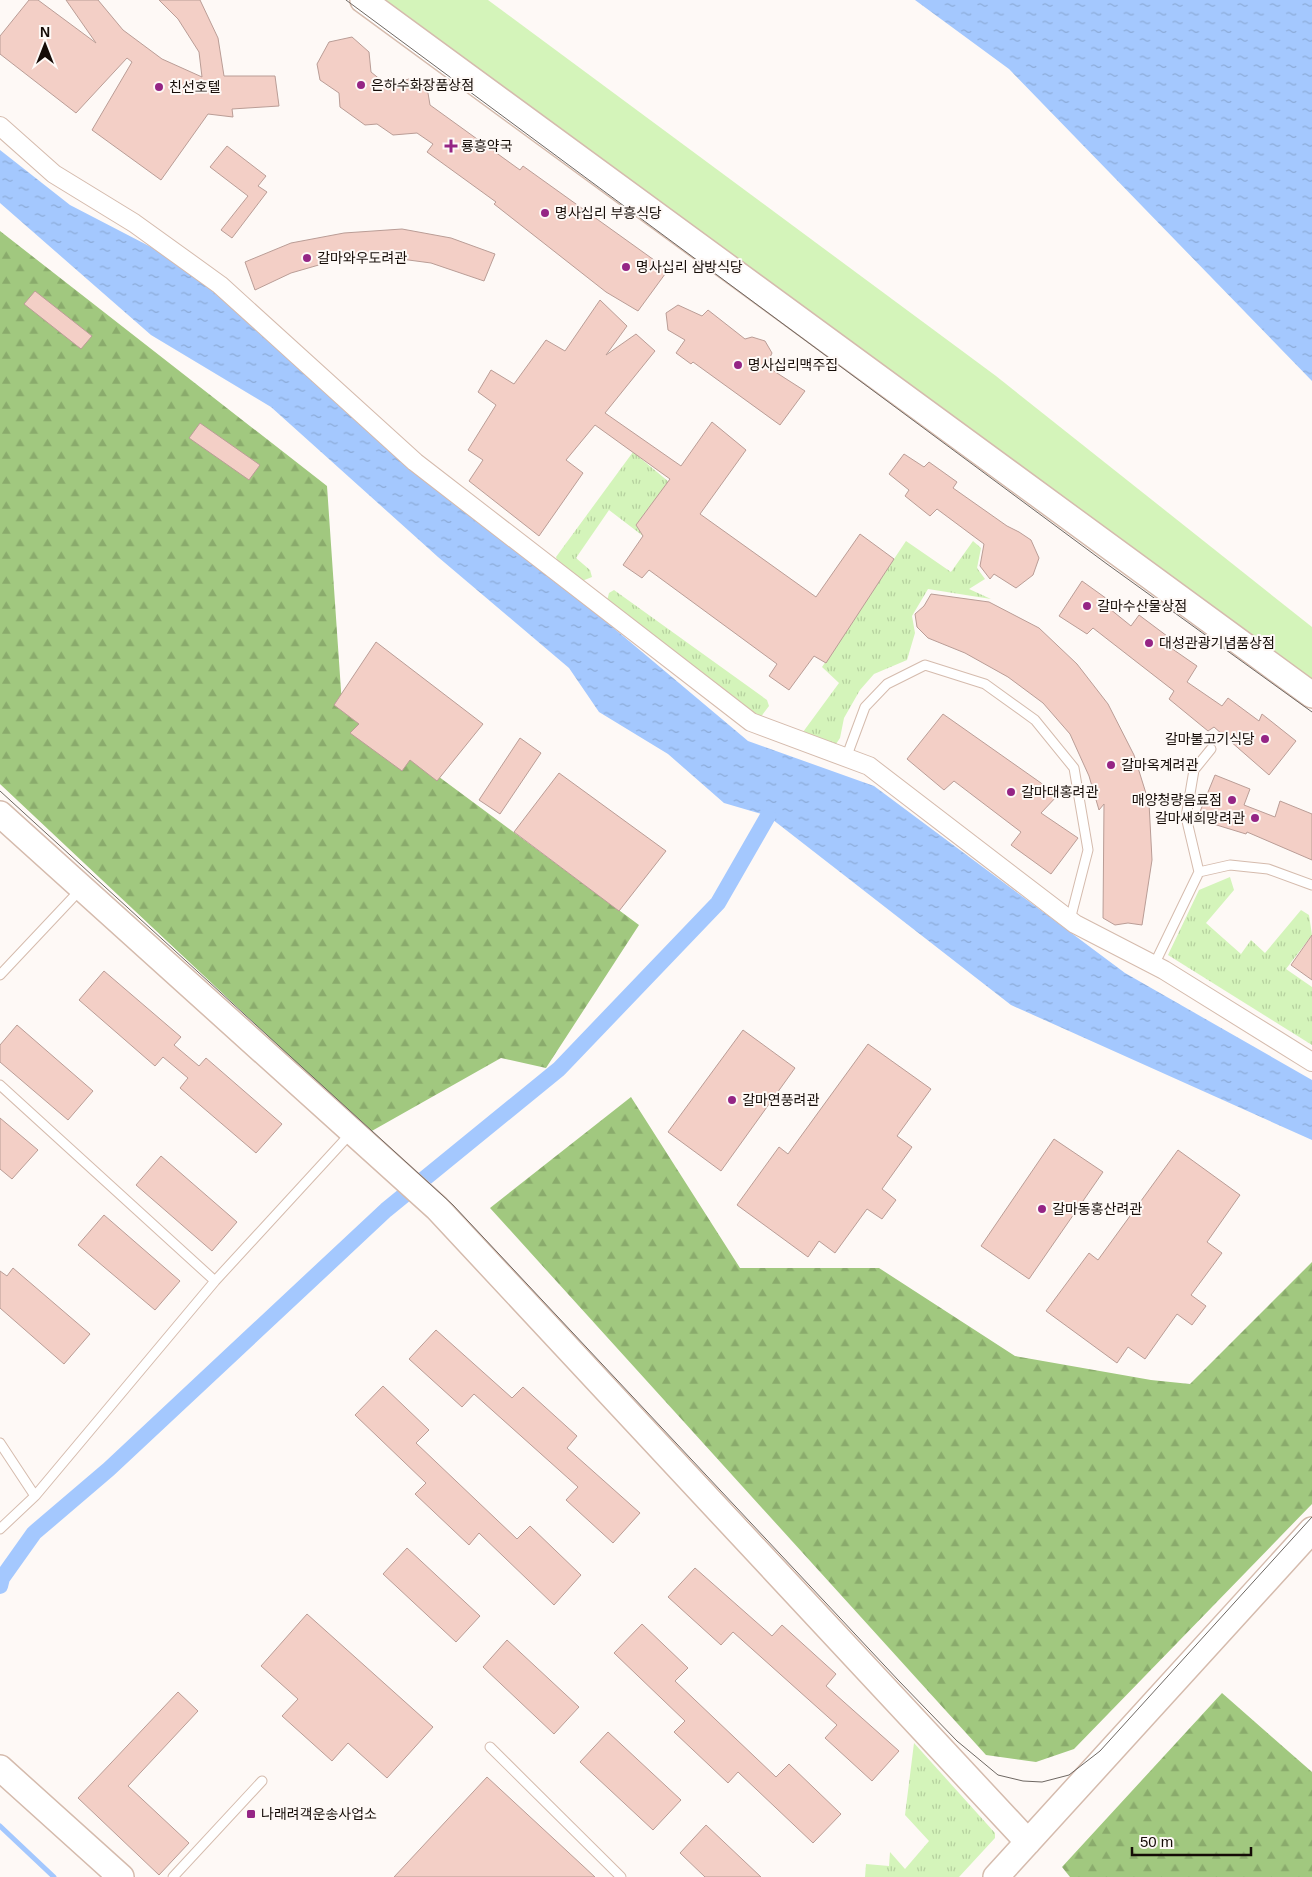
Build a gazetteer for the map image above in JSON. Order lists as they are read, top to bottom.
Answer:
{
  "places": {
    "other": [
      "은하수화장품상점",
      "친선호텔",
      "명사십리 부흥식당",
      "갈마와우도려관",
      "명사십리 삼방식당",
      "명사십리맥주집",
      "갈마수산물상점",
      "대성관광기념품상점",
      "갈마불고기식당",
      "갈마옥계려관",
      "갈마대홍려관",
      "매양청량음료점",
      "갈마새희망려관",
      "갈마연풍려관",
      "갈마동홍산려관"
    ],
    "health": ["룡흥약국"],
    "transit": ["나래려객운송사업소"]
  },
  "scale_bar": "50 m",
  "north": "top"
}
